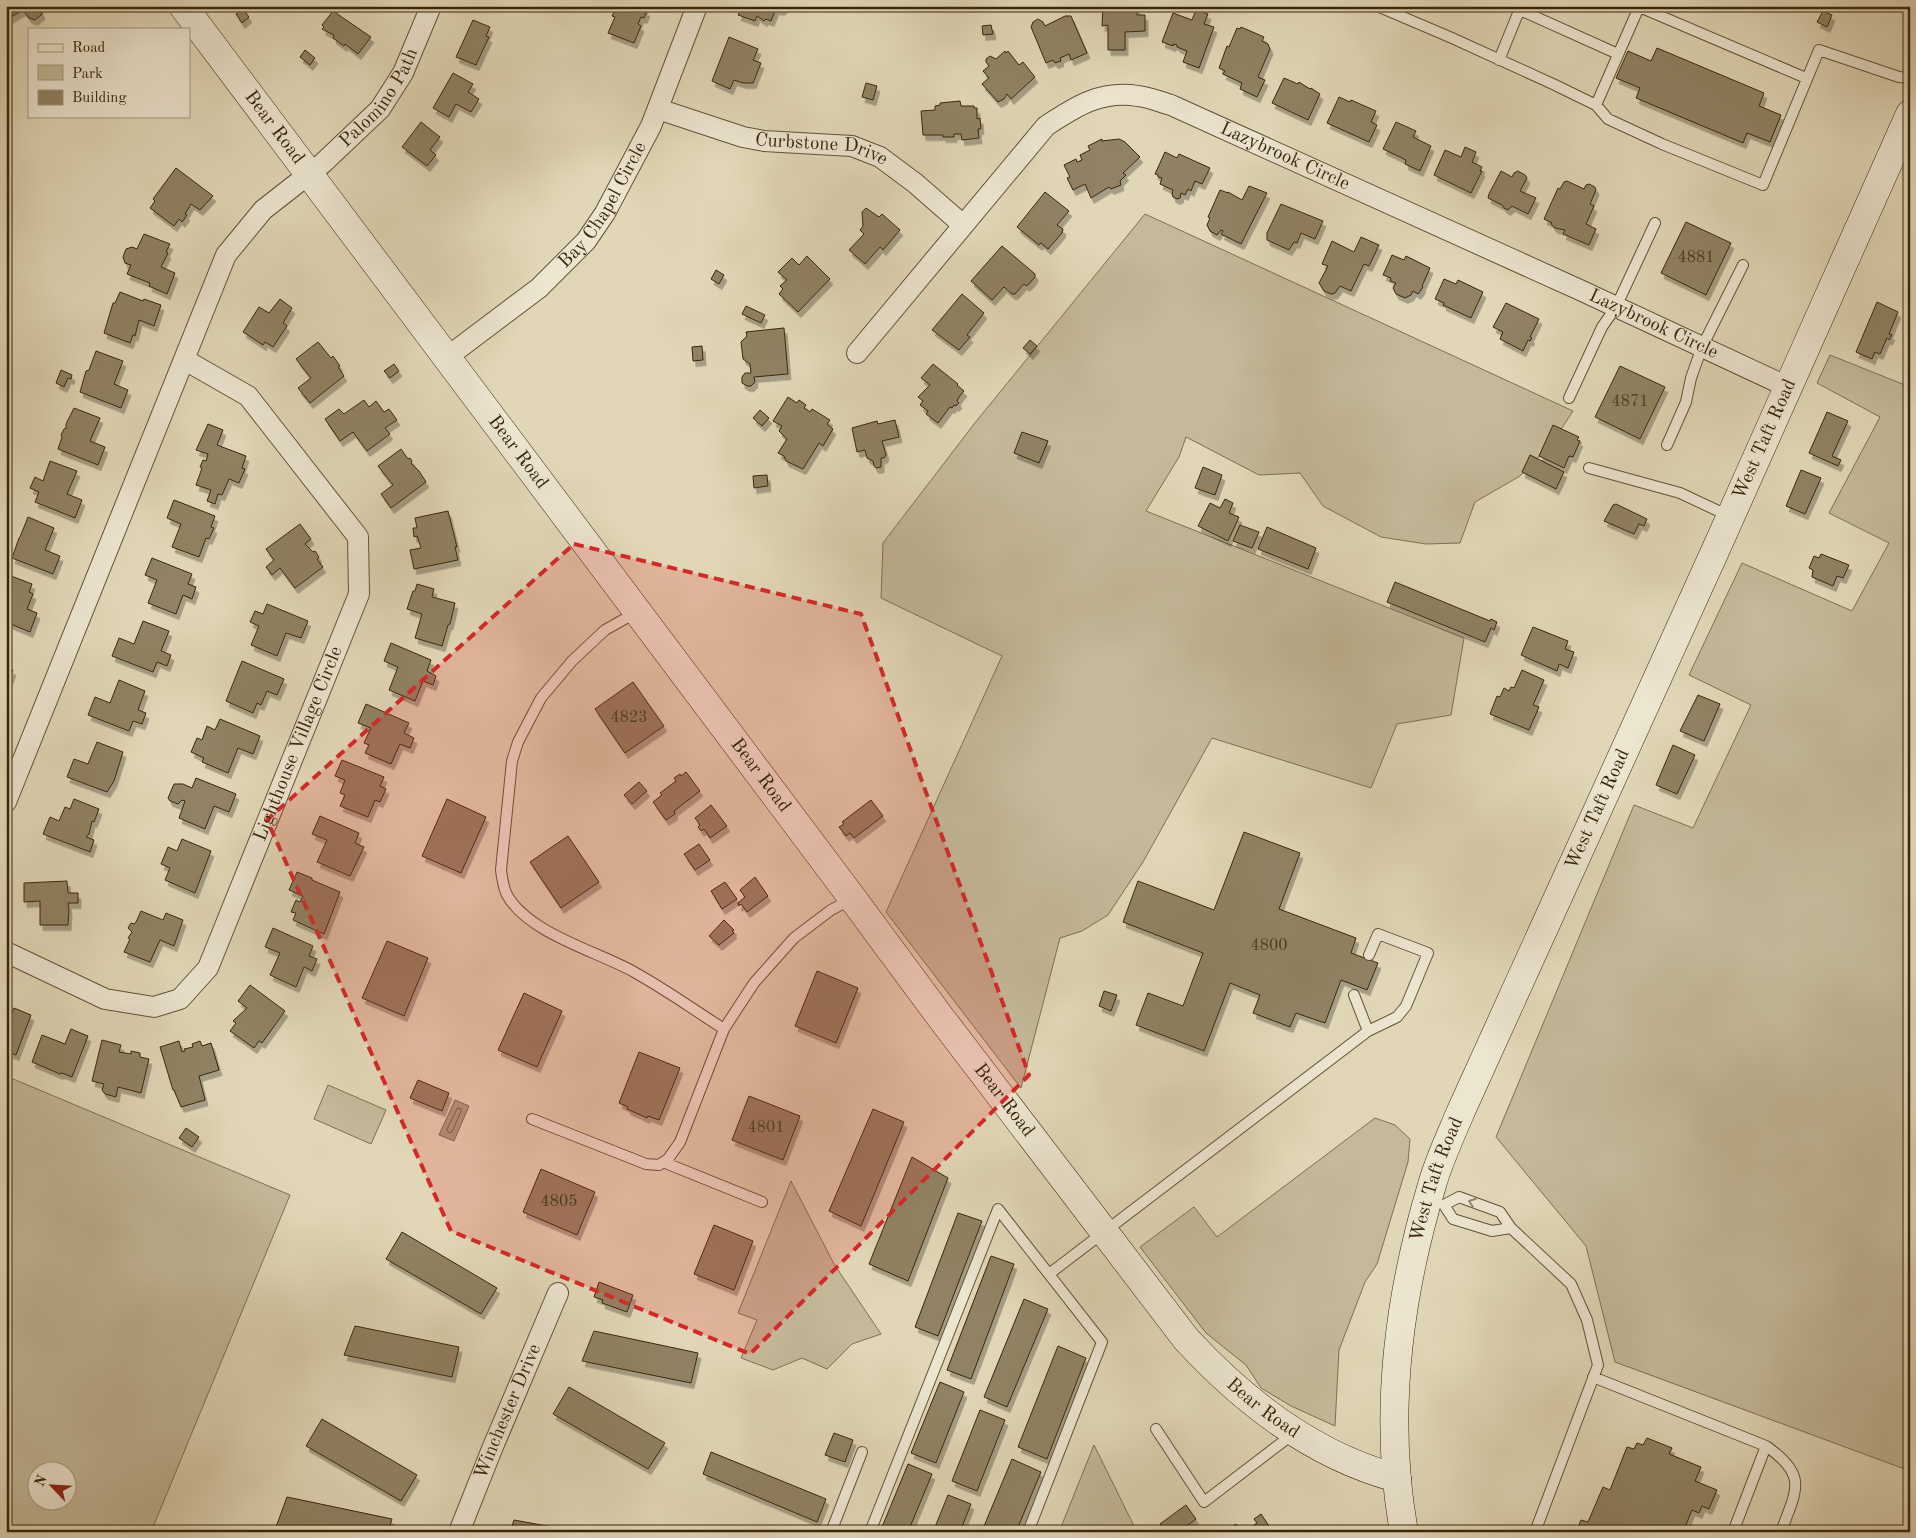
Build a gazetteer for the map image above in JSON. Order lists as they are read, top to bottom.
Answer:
{
  "streets": {
    "street": [
      "Palomino Path",
      "Bear Road",
      "Curbstone Drive",
      "Lazybrook Circle",
      "Bay Chapel Circle",
      "West Taft Road",
      "Lighthouse Village Circle",
      "Winchester Drive"
    ]
  },
  "crossings": [
    ["Palomino Path", "Bear Road"],
    ["Bear Road", "Bay Chapel Circle"],
    ["Bear Road", "West Taft Road"],
    ["Curbstone Drive", "Lazybrook Circle"],
    ["Curbstone Drive", "Bay Chapel Circle"],
    ["Lazybrook Circle", "West Taft Road"]
  ],
  "house_numbers": [
    "4881",
    "4871",
    "4823",
    "4800",
    "4801",
    "4805"
  ],
  "legend": ["Road", "Park", "Building"],
  "north": "top left"
}
